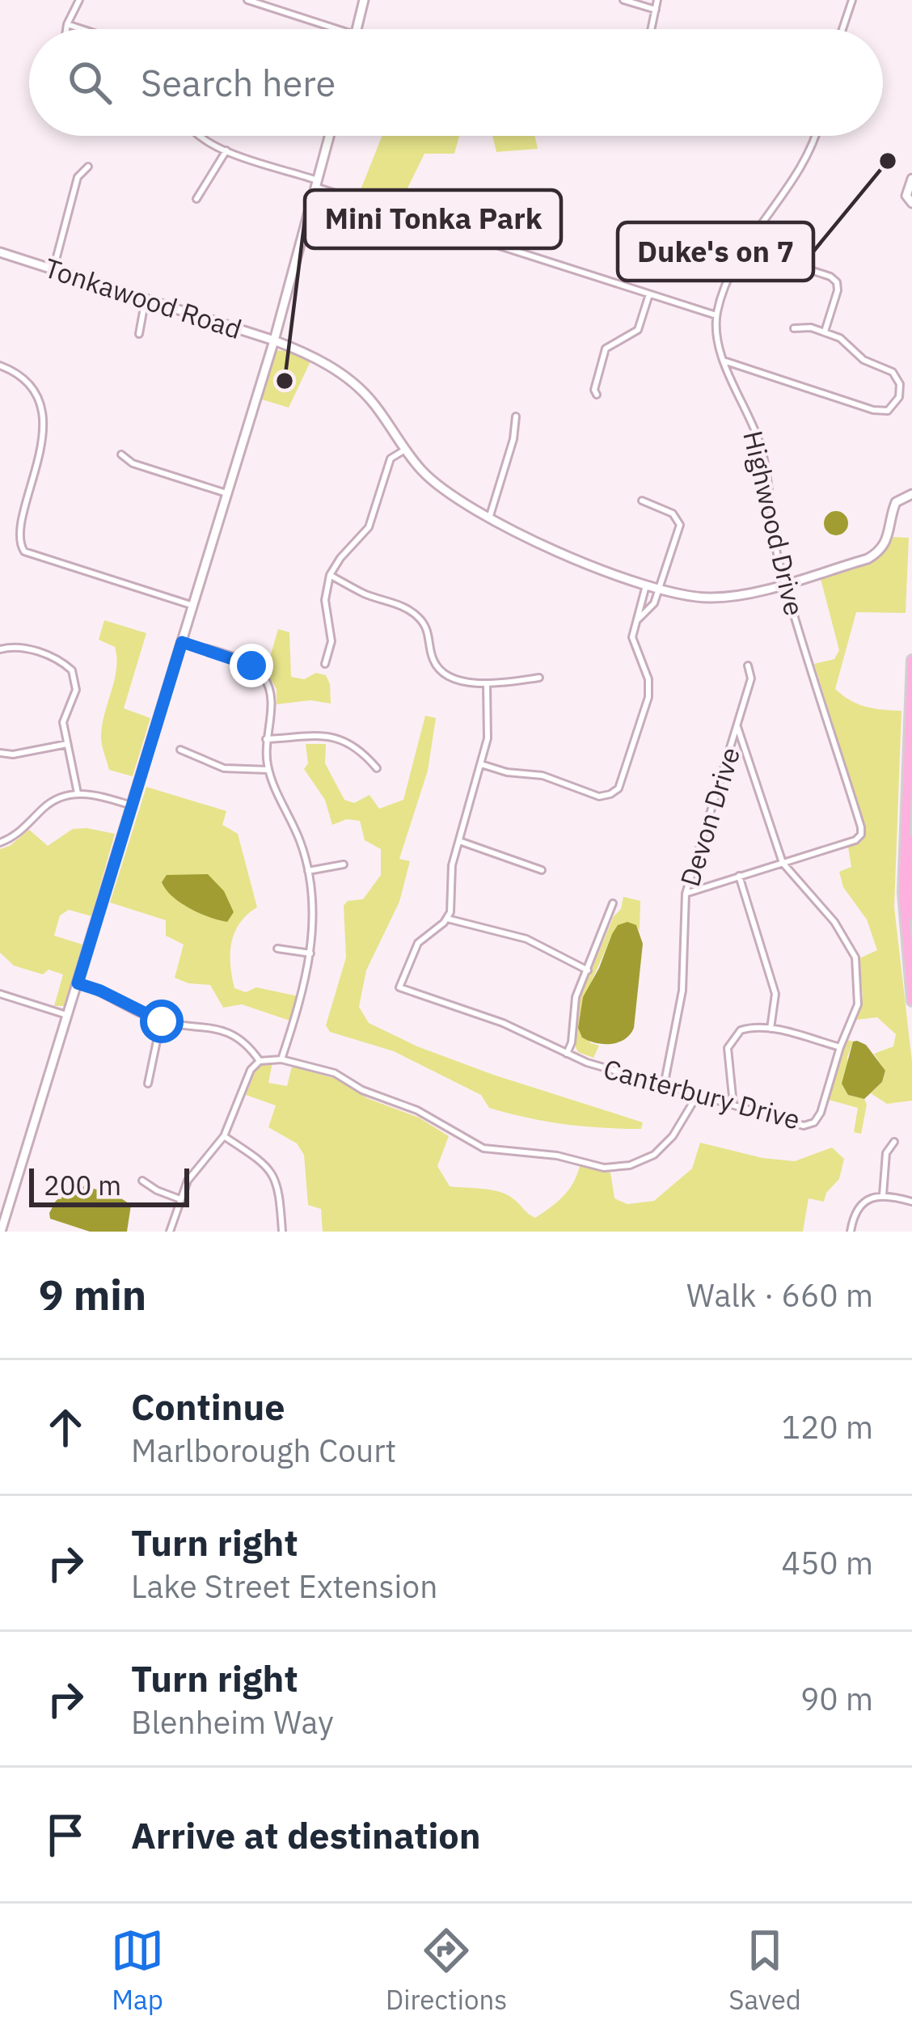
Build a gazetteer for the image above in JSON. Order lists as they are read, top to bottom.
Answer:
{
  "streets": {
    "street": [
      "Tonkawood Road",
      "Highwood Drive",
      "Devon Drive",
      "Canterbury Drive"
    ]
  },
  "crossings": [
    ["Tonkawood Road", "Highwood Drive"],
    ["Highwood Drive", "Canterbury Drive"],
    ["Devon Drive", "Canterbury Drive"]
  ],
  "places": ["Duke's on 7", "Mini Tonka Park"],
  "scale_bar": "200 m",
  "page": {
    "search": "Search here",
    "scale": "200 m",
    "heading": ["9 min", "Walk · 660 m"],
    "list": [
      ["Continue", "Marlborough Court", "120 m"],
      ["Turn right", "Lake Street Extension", "450 m"],
      ["Turn right", "Blenheim Way", "90 m"],
      "Arrive at destination"
    ],
    "nav": ["Map", "Directions", "Saved"]
  }
}
